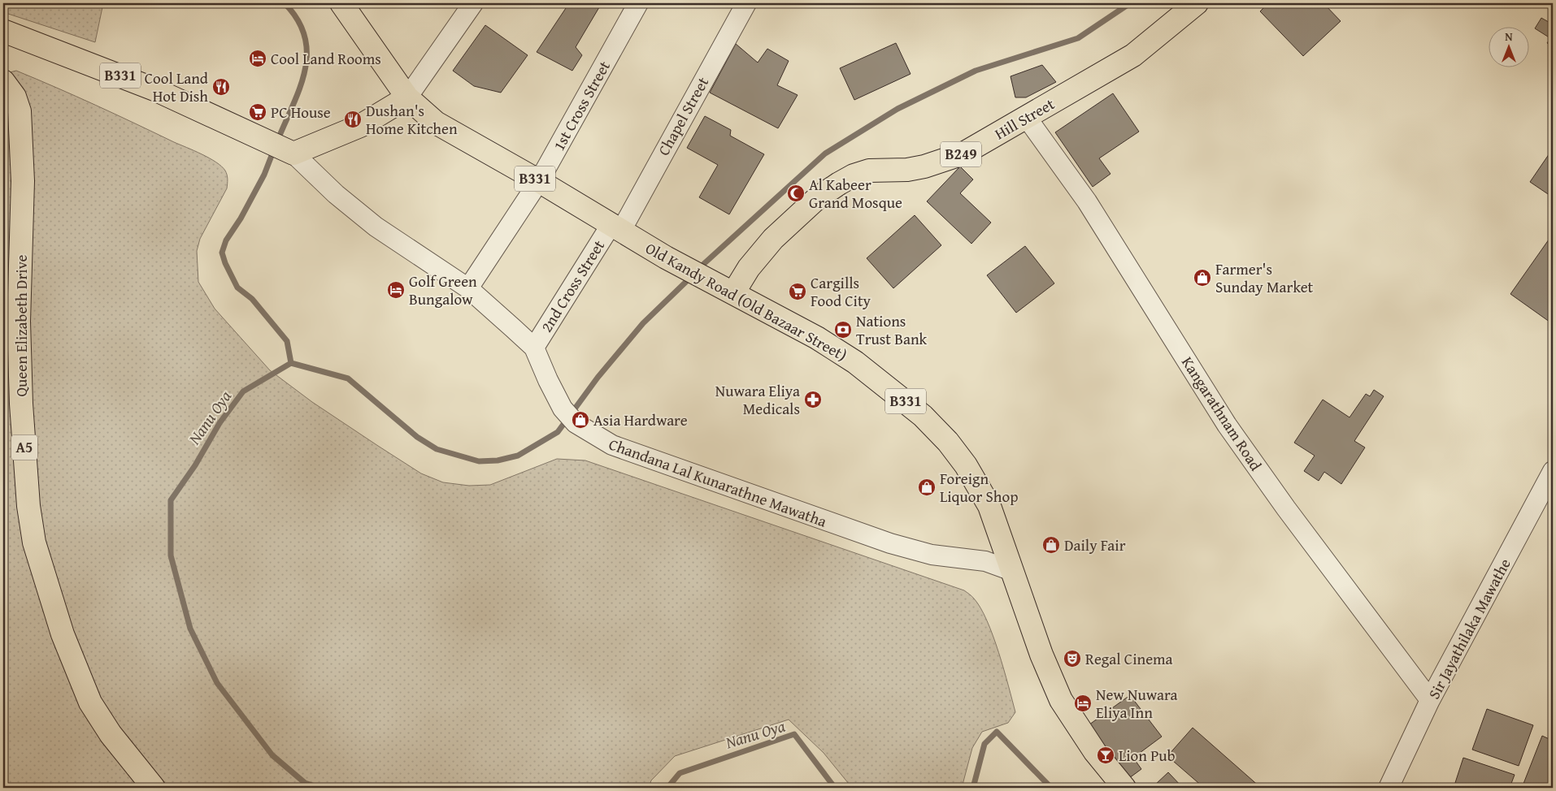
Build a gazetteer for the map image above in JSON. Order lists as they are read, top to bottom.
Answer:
{
  "streets": {
    "main road": [
      "B331",
      "Hill Street",
      "B249",
      "Old Kandy Road (Old Bazaar Street)",
      "Queen Elizabeth Drive",
      "A5"
    ],
    "street": [
      "1st Cross Street",
      "Chapel Street",
      "2nd Cross Street",
      "Kangarathnam Road",
      "Chandana Lal Kunarathne Mawatha",
      "Sir Jayathilaka Mawathe"
    ]
  },
  "crossings": [
    ["B331", "Chandana Lal Kunarathne Mawatha"],
    ["1st Cross Street", "Old Kandy Road (Old Bazaar Street)"],
    ["1st Cross Street", "Chandana Lal Kunarathne Mawatha"],
    ["Chapel Street", "2nd Cross Street"],
    ["Chapel Street", "Old Kandy Road (Old Bazaar Street)"],
    ["Hill Street", "Old Kandy Road (Old Bazaar Street)"],
    ["Hill Street", "Kangarathnam Road"],
    ["2nd Cross Street", "Old Kandy Road (Old Bazaar Street)"],
    ["2nd Cross Street", "Chandana Lal Kunarathne Mawatha"],
    ["Old Kandy Road (Old Bazaar Street)", "Chandana Lal Kunarathne Mawatha"],
    ["Kangarathnam Road", "Sir Jayathilaka Mawathe"]
  ],
  "water": ["Nanu Oya"],
  "places": {
    "hotel": ["Cool Land Rooms", "Golf Green Bungalow", "New Nuwara Eliya Inn"],
    "restaurant": ["Cool Land Hot Dish", "Dushan's Home Kitchen"],
    "supermarket": ["PC House", "Cargills Food City"],
    "mosque": ["Al Kabeer Grand Mosque"],
    "shop": [
      "Farmer's Sunday Market",
      "Asia Hardware",
      "Foreign Liquor Shop",
      "Daily Fair"
    ],
    "bank": ["Nations Trust Bank"],
    "pharmacy": ["Nuwara Eliya Medicals"],
    "theatre": ["Regal Cinema"],
    "bar": ["Lion Pub"]
  },
  "north": "top"
}
